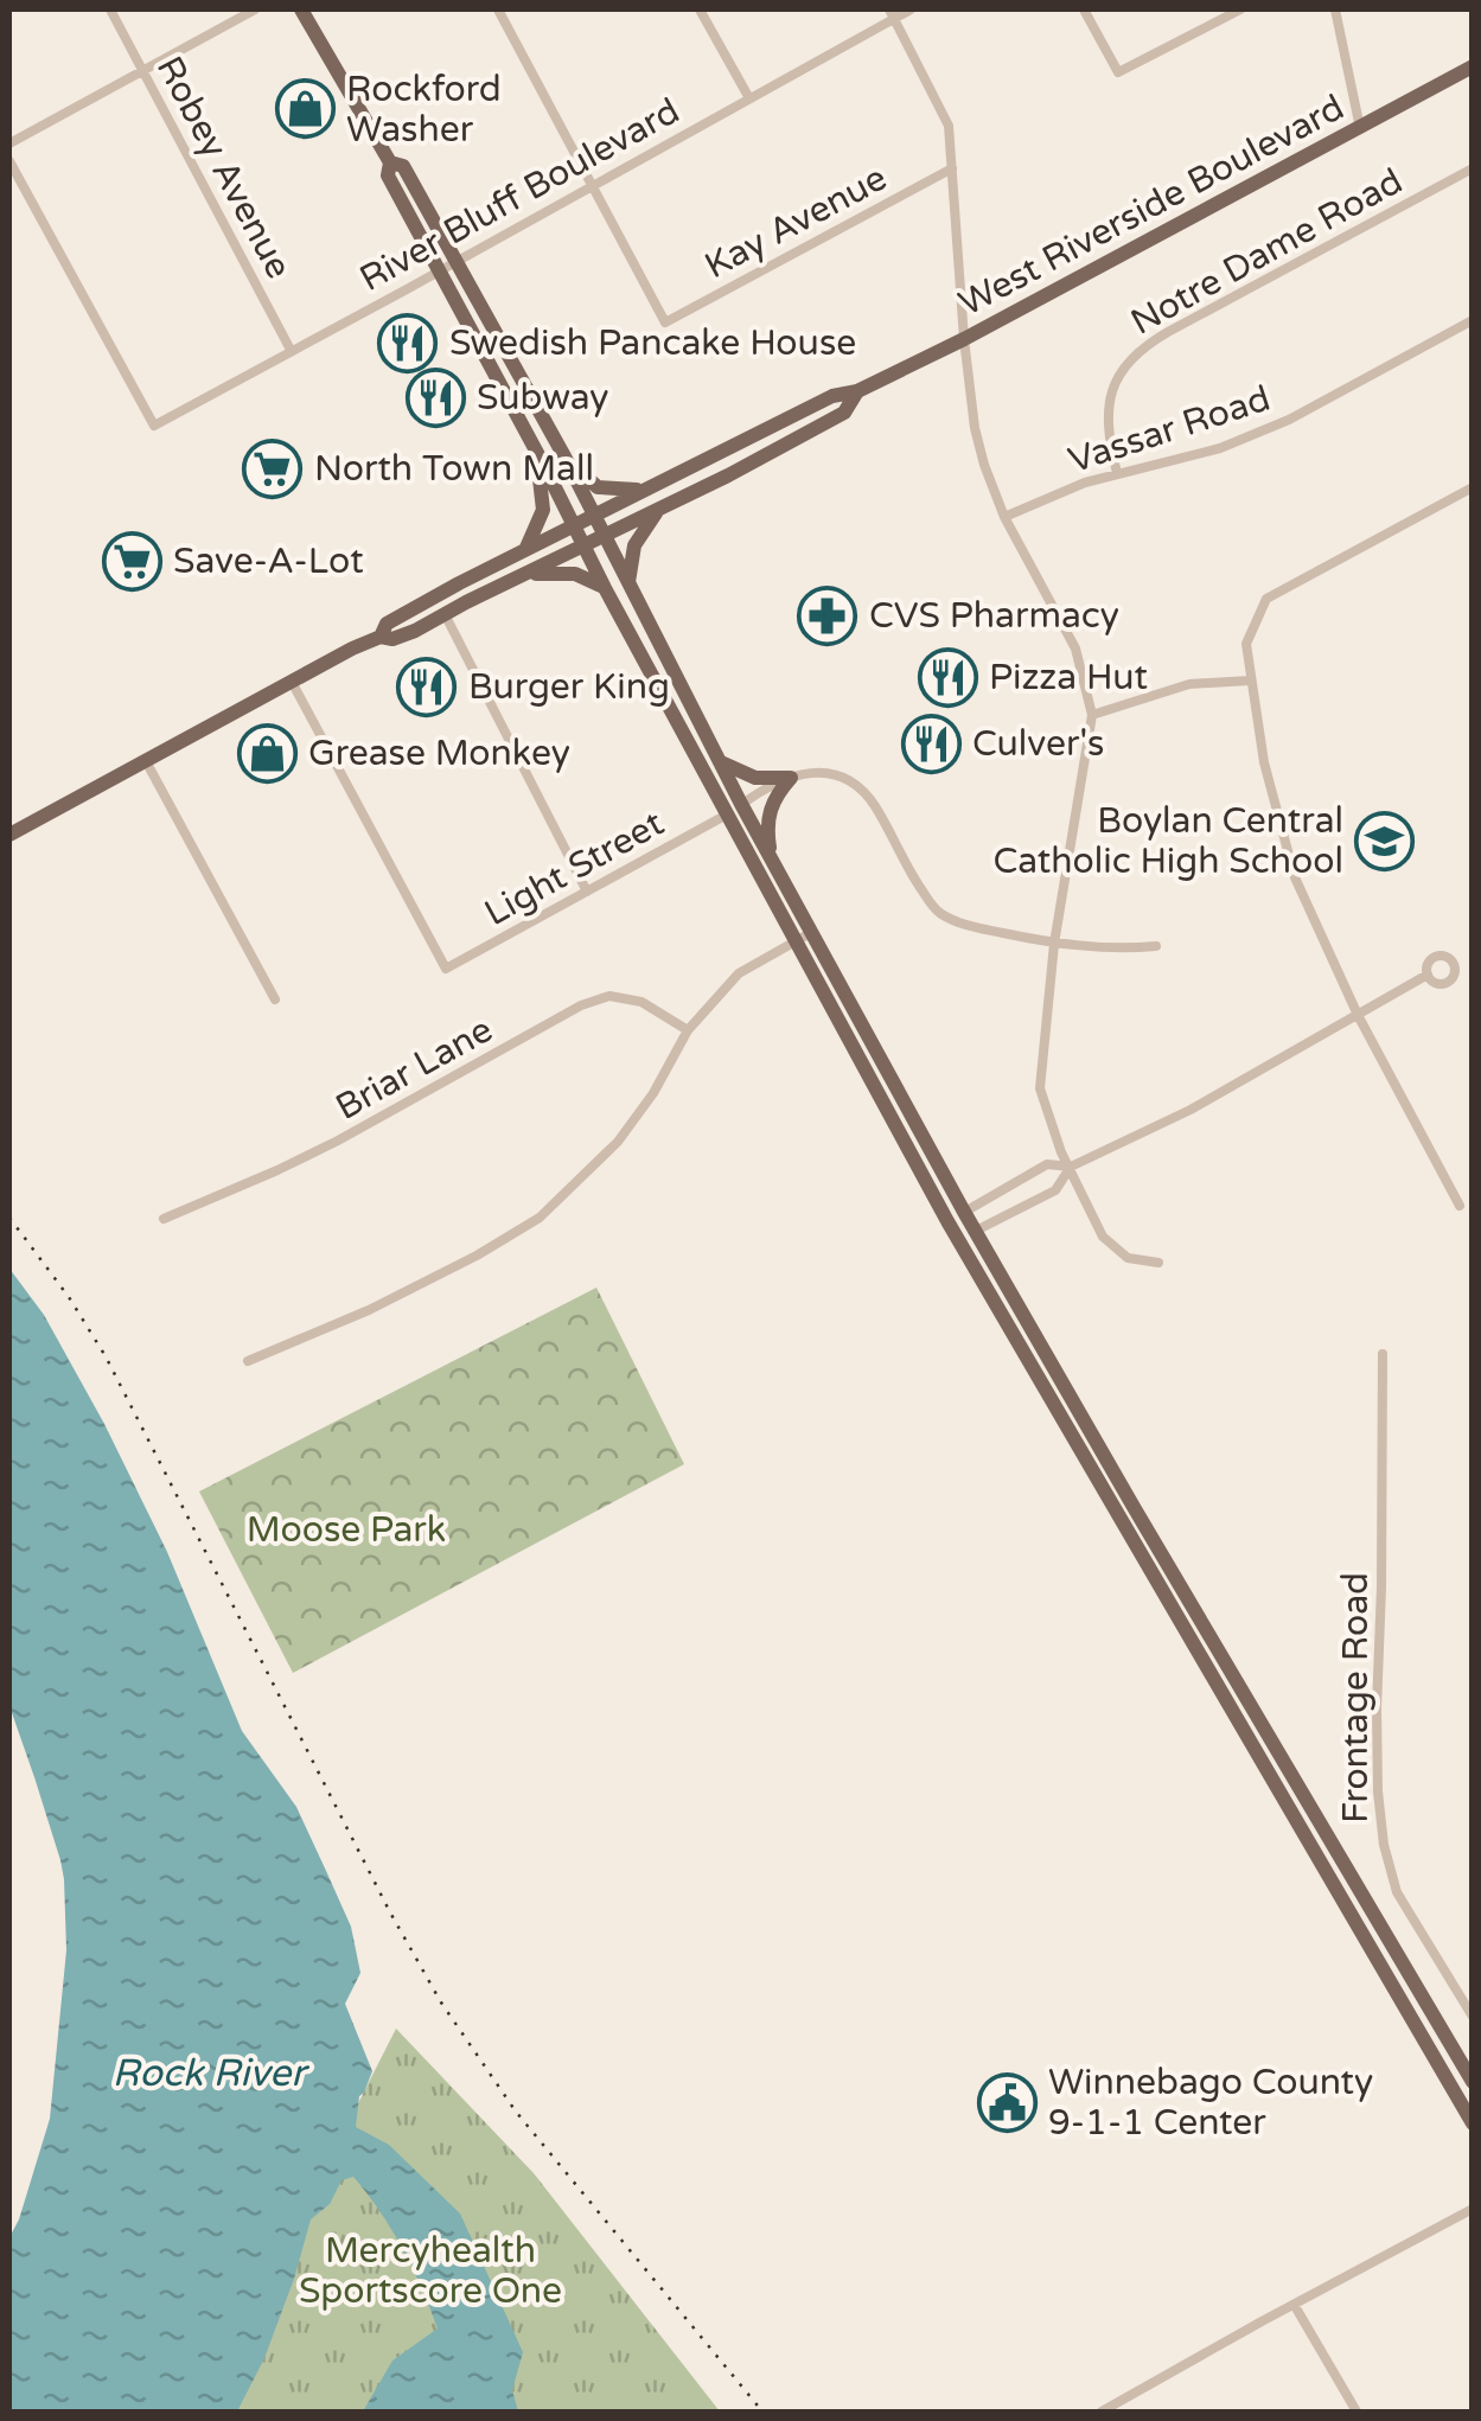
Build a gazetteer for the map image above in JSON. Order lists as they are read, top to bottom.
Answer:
{
  "streets": {
    "main road": ["West Riverside Boulevard"],
    "street": [
      "Robey Avenue",
      "River Bluff Boulevard",
      "Kay Avenue",
      "Notre Dame Road",
      "Vassar Road",
      "Light Street",
      "Briar Lane",
      "Frontage Road"
    ]
  },
  "crossings": [
    ["Robey Avenue", "River Bluff Boulevard"],
    ["River Bluff Boulevard", "Kay Avenue"],
    ["West Riverside Boulevard", "Light Street"],
    ["Notre Dame Road", "Vassar Road"]
  ],
  "water": ["Rock River"],
  "parks": ["Moose Park", "Mercyhealth Sportscore One"],
  "places": {
    "shop": ["Rockford Washer", "Grease Monkey"],
    "restaurant": [
      "Swedish Pancake House",
      "Subway",
      "Pizza Hut",
      "Burger King",
      "Culver's"
    ],
    "supermarket": ["North Town Mall", "Save-A-Lot"],
    "pharmacy": ["CVS Pharmacy"],
    "school or university": ["Boylan Central Catholic High School"],
    "public building": ["Winnebago County 9-1-1 Center"]
  }
}
